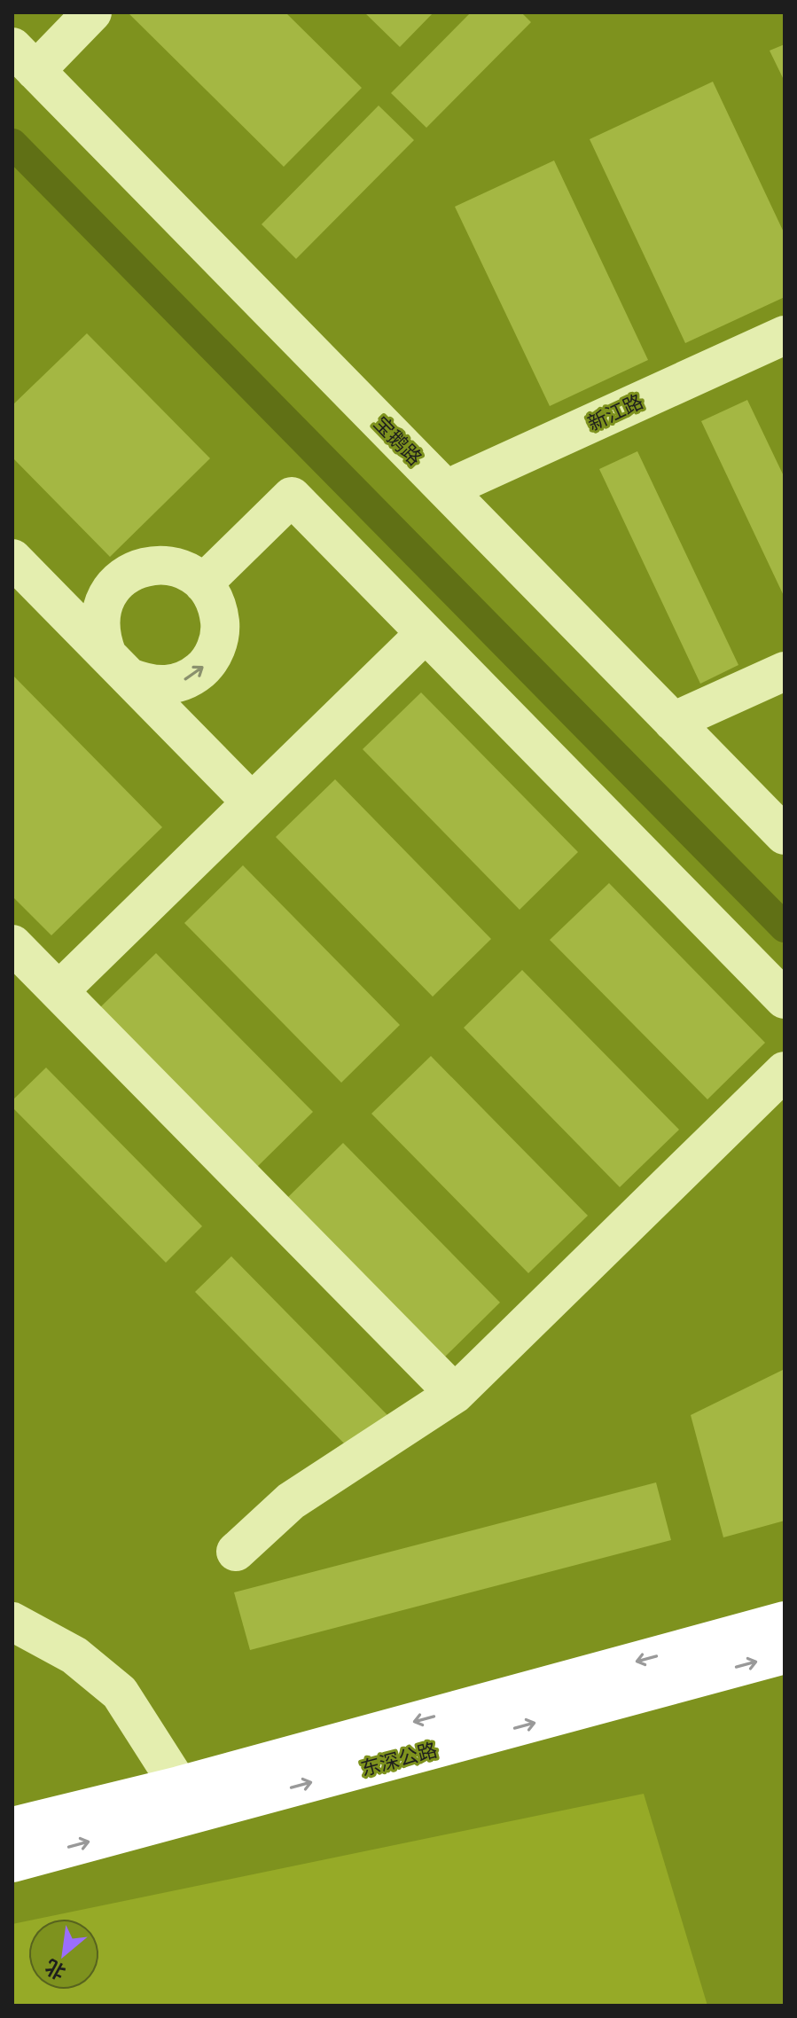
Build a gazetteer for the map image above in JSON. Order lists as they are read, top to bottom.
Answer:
{
  "streets": {
    "highway": ["东深公路"],
    "lane": ["新江路", "宝鹅路"]
  },
  "crossings": [
    ["新江路", "宝鹅路"]
  ],
  "north": "bottom left"
}
